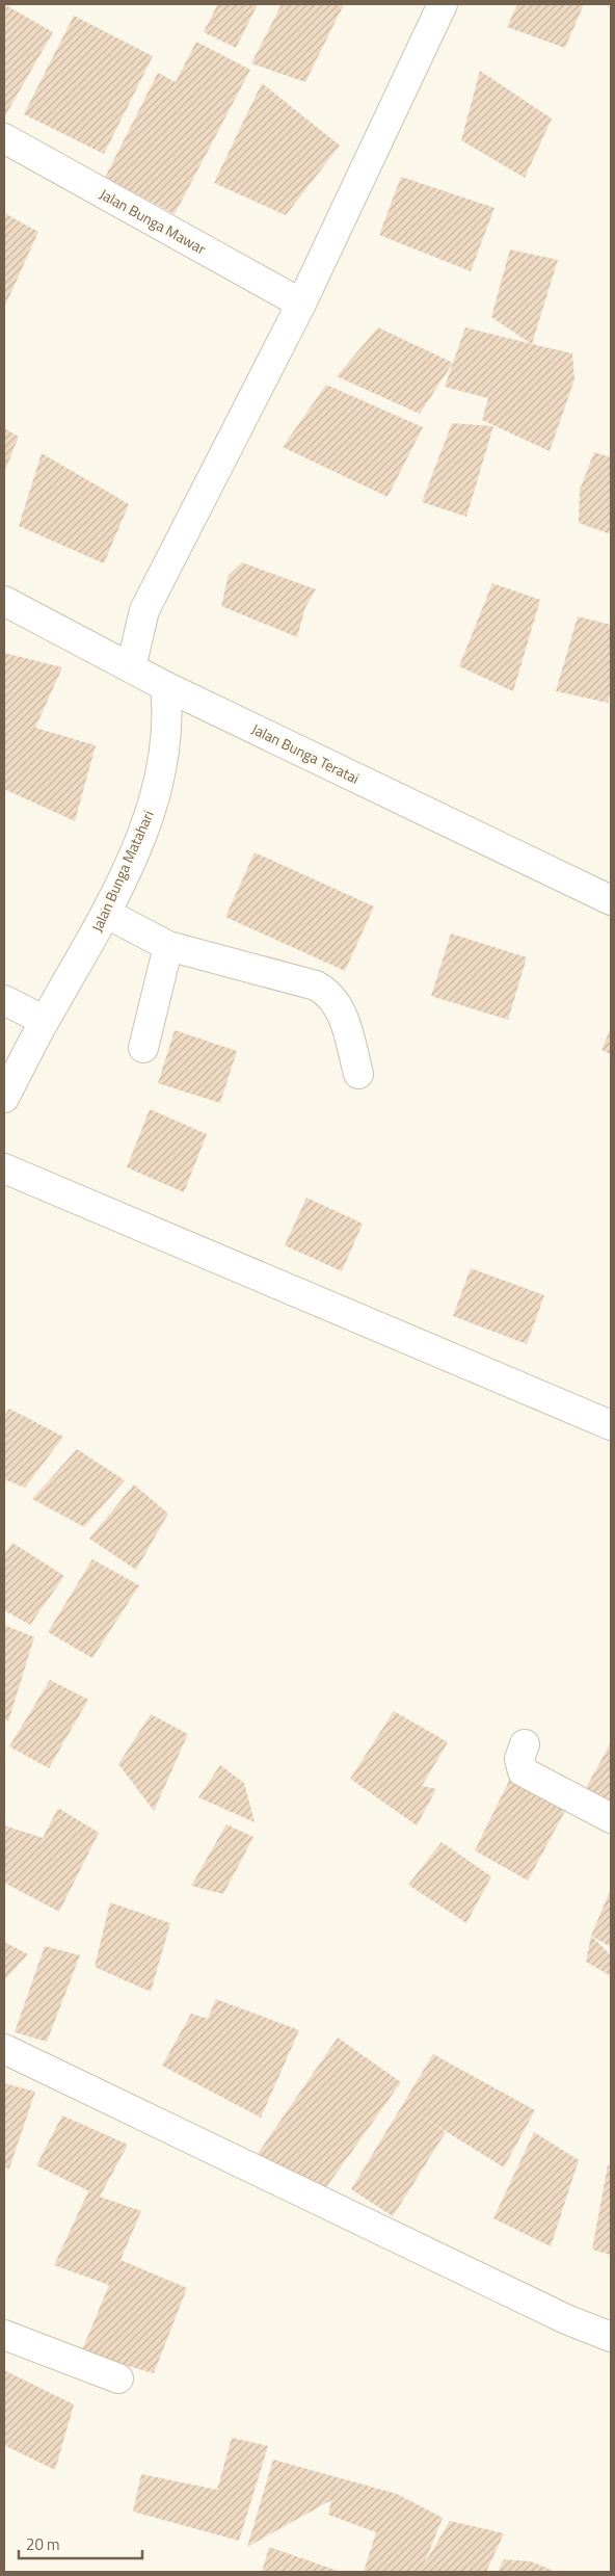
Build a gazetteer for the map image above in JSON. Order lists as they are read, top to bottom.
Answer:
{
  "streets": {
    "street": ["Jalan Bunga Mawar", "Jalan Bunga Teratai", "Jalan Bunga Matahari"]
  },
  "crossings": [
    ["Jalan Bunga Teratai", "Jalan Bunga Matahari"]
  ],
  "scale_bar": "20 m"
}
